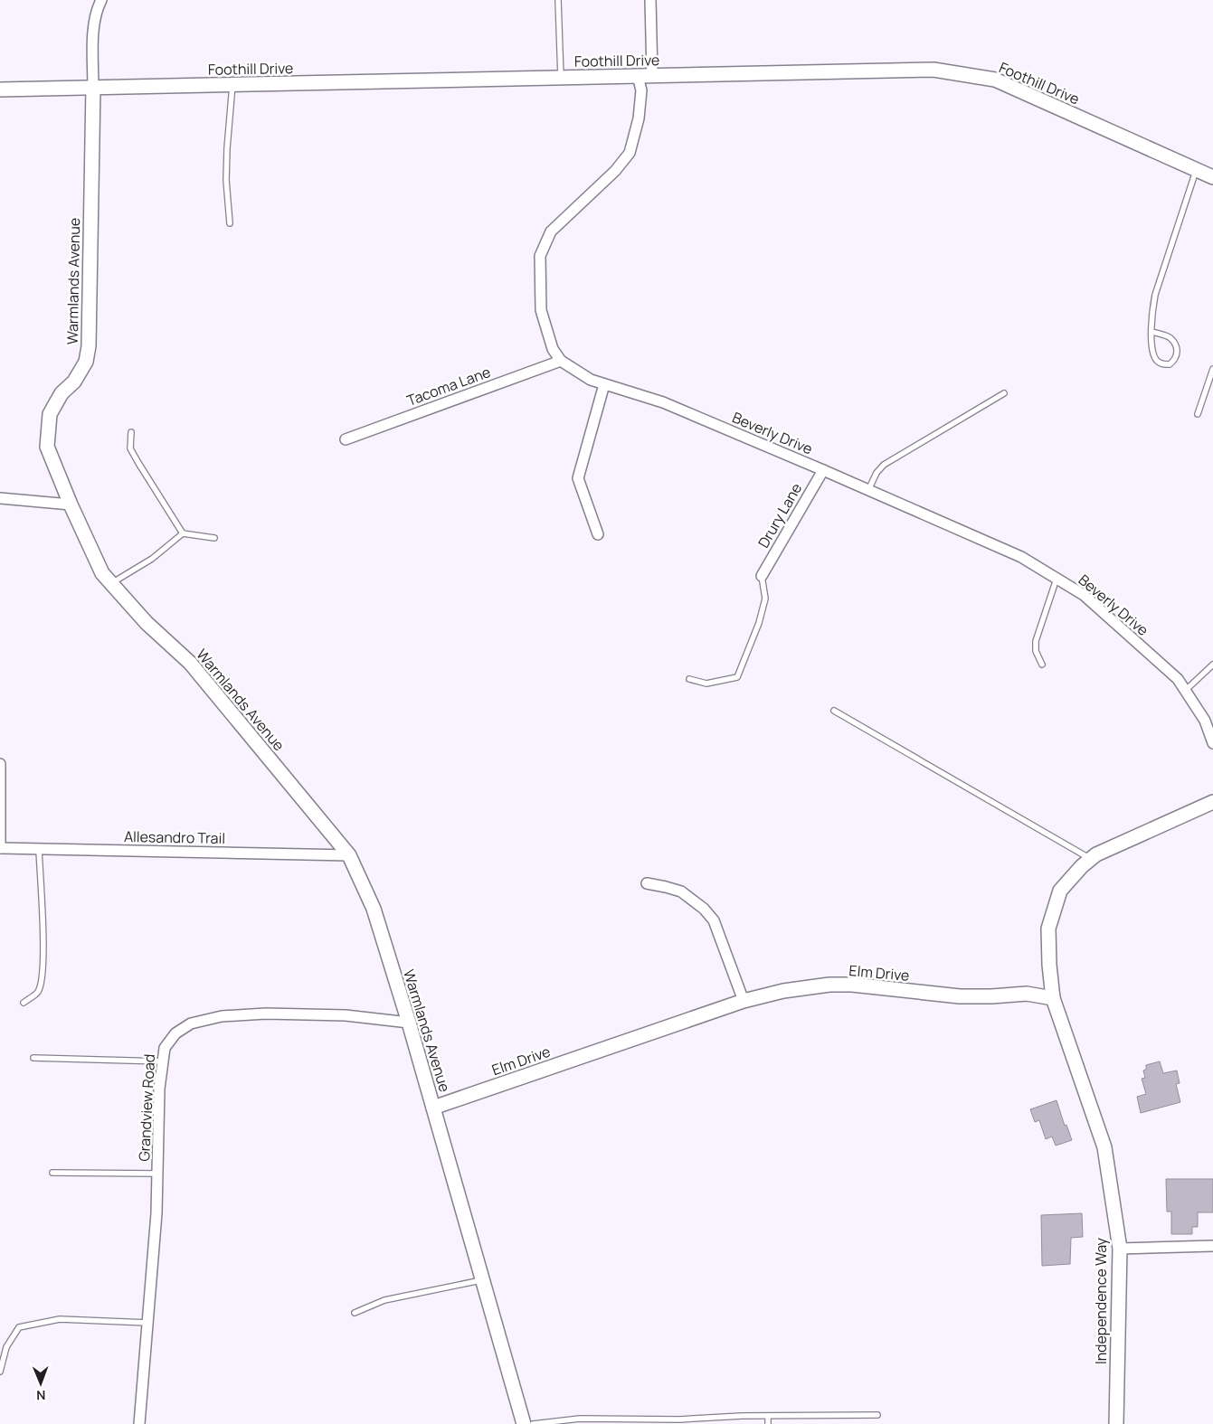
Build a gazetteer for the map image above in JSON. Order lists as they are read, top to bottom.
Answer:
{
  "streets": {
    "street": [
      "Foothill Drive",
      "Warmlands Avenue",
      "Tacoma Lane",
      "Beverly Drive",
      "Drury Lane",
      "Allesandro Trail",
      "Elm Drive",
      "Grandview Road",
      "Independence Way"
    ]
  },
  "crossings": [
    ["Foothill Drive", "Warmlands Avenue"],
    ["Foothill Drive", "Beverly Drive"],
    ["Warmlands Avenue", "Allesandro Trail"],
    ["Warmlands Avenue", "Elm Drive"],
    ["Warmlands Avenue", "Grandview Road"],
    ["Tacoma Lane", "Beverly Drive"],
    ["Beverly Drive", "Drury Lane"],
    ["Elm Drive", "Independence Way"]
  ],
  "north": "bottom"
}
